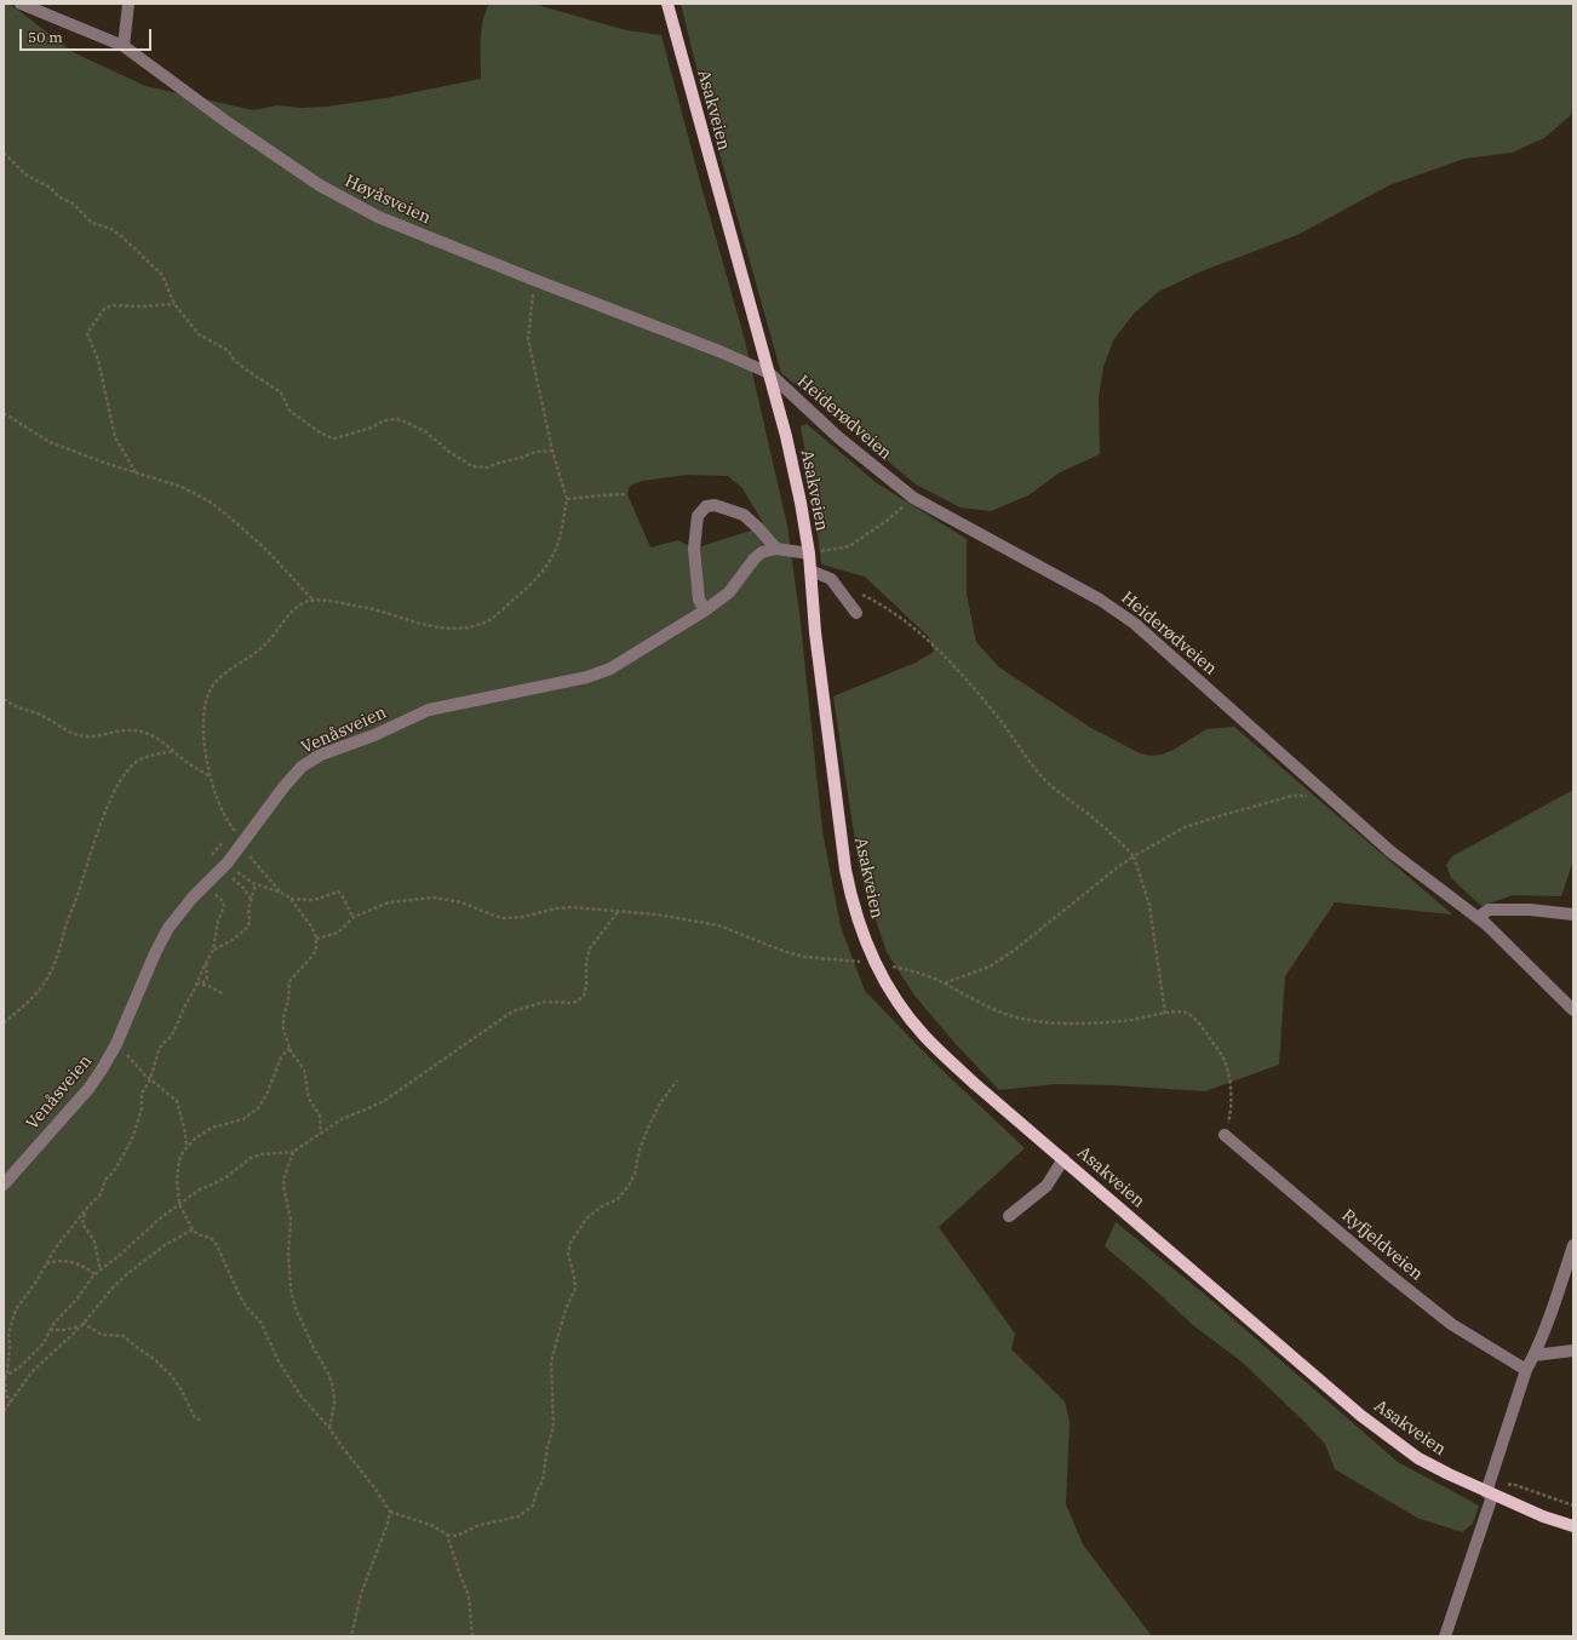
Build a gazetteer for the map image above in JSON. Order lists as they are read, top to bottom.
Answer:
{
  "streets": {
    "main road": ["Asakveien"],
    "street": [
      "Høyåsveien",
      "Heiderødveien",
      "Venåsveien",
      "Ryfjeldveien"
    ]
  },
  "crossings": [
    ["Asakveien", "Høyåsveien"],
    ["Asakveien", "Heiderødveien"],
    ["Asakveien", "Venåsveien"],
    ["Høyåsveien", "Heiderødveien"]
  ],
  "scale_bar": "50 m"
}
